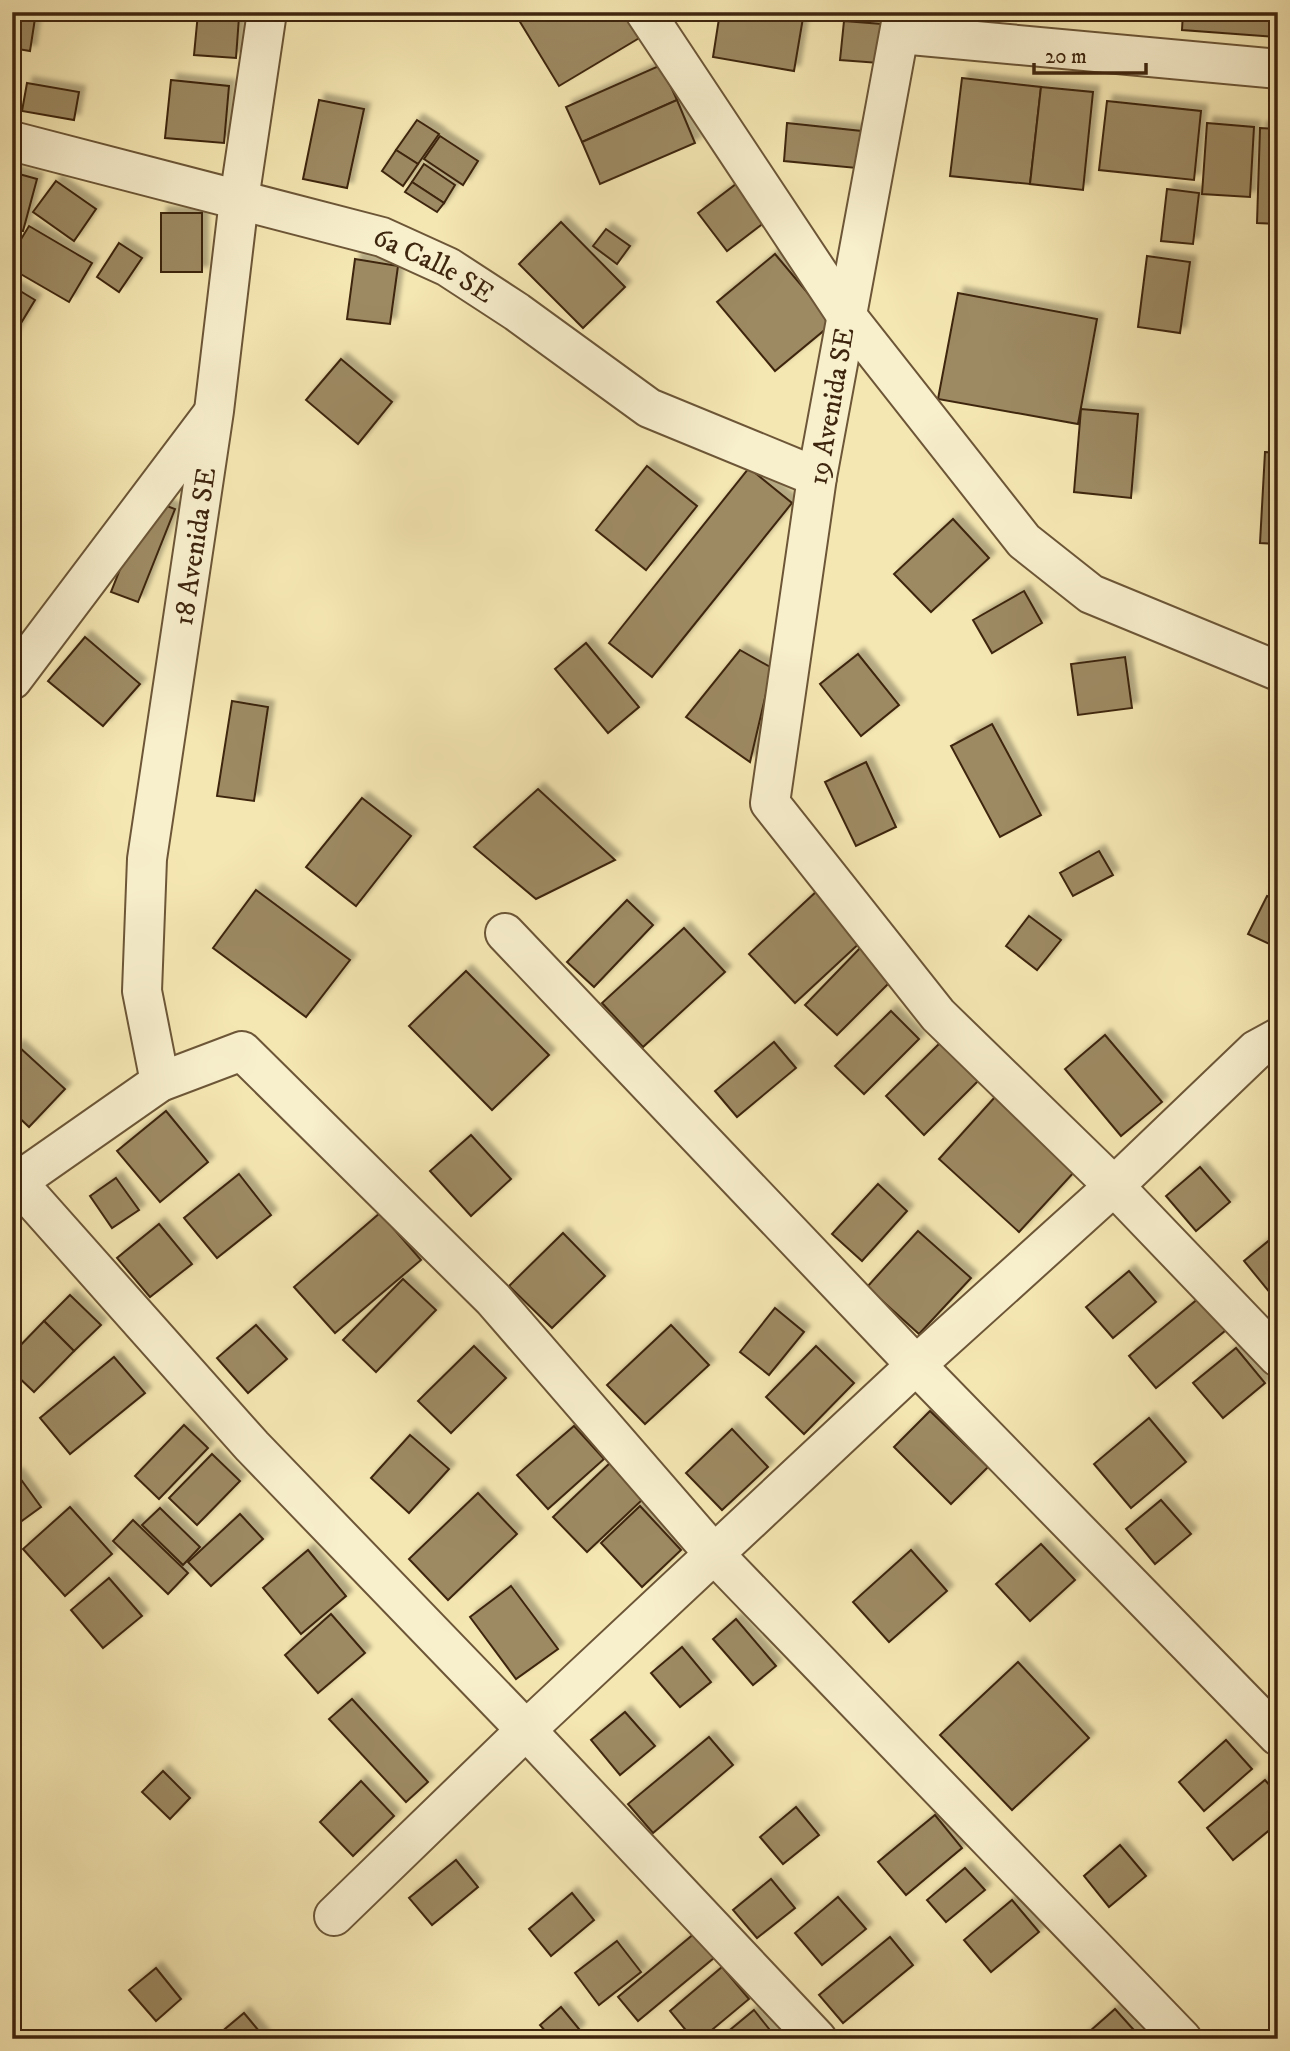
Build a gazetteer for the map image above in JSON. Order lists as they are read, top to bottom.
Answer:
{
  "streets": {
    "street": ["6a Calle SE", "19 Avenida SE", "18 Avenida SE"]
  },
  "crossings": [
    ["6a Calle SE", "19 Avenida SE"],
    ["6a Calle SE", "18 Avenida SE"]
  ],
  "scale_bar": "20 m"
}
